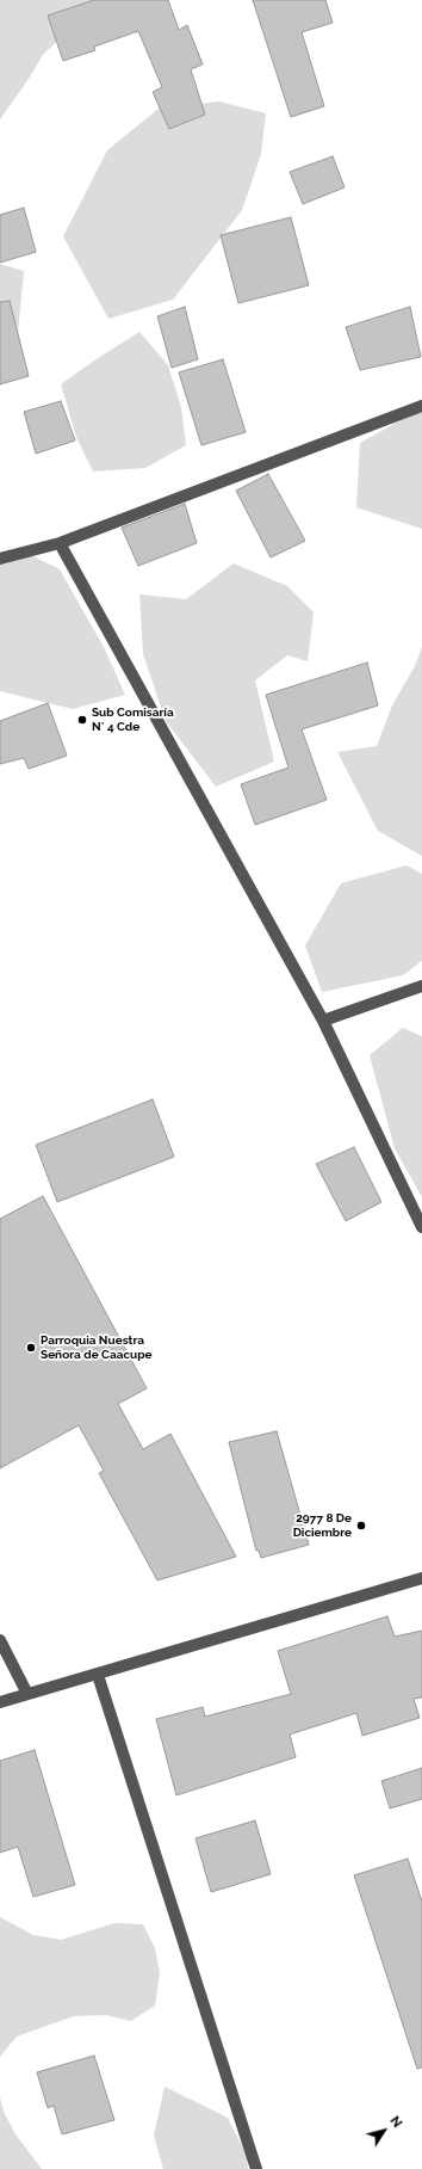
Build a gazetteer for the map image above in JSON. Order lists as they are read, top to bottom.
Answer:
{
  "places": ["Sub Comisaría N° 4 Cde", "Parroquia Nuestra Señora de Caacupe", "2977 8 De Diciembre"],
  "north": "top right"
}
